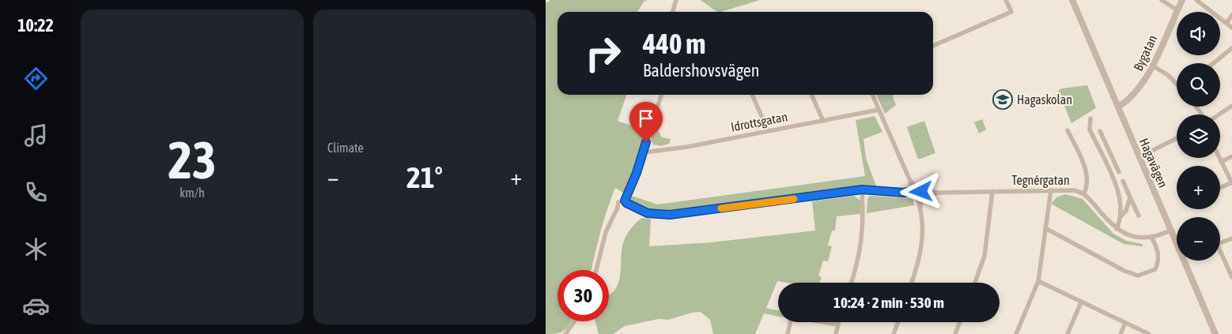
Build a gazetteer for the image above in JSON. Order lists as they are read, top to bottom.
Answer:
{
  "streets": {
    "street": [
      "Bygatan",
      "Idrottsgatan",
      "Hagavägen",
      "Tegnérgatan"
    ]
  },
  "crossings": [
    ["Bygatan", "Hagavägen"],
    ["Idrottsgatan", "Tegnérgatan"],
    ["Hagavägen", "Tegnérgatan"]
  ],
  "places": {
    "school or university": ["Hagaskolan"]
  },
  "page": {
    "tabs": "10:22",
    "tile": [
      ["23", "km/h"],
      "Climate"
    ],
    "map_buttons": ["+", "−"],
    "turn": ["440 m", "Baldershovsvägen"],
    "heat": ["−", "21°", "+"],
    "limit": "30",
    "trip": "10:24 · 2 min · 530 m"
  }
}
